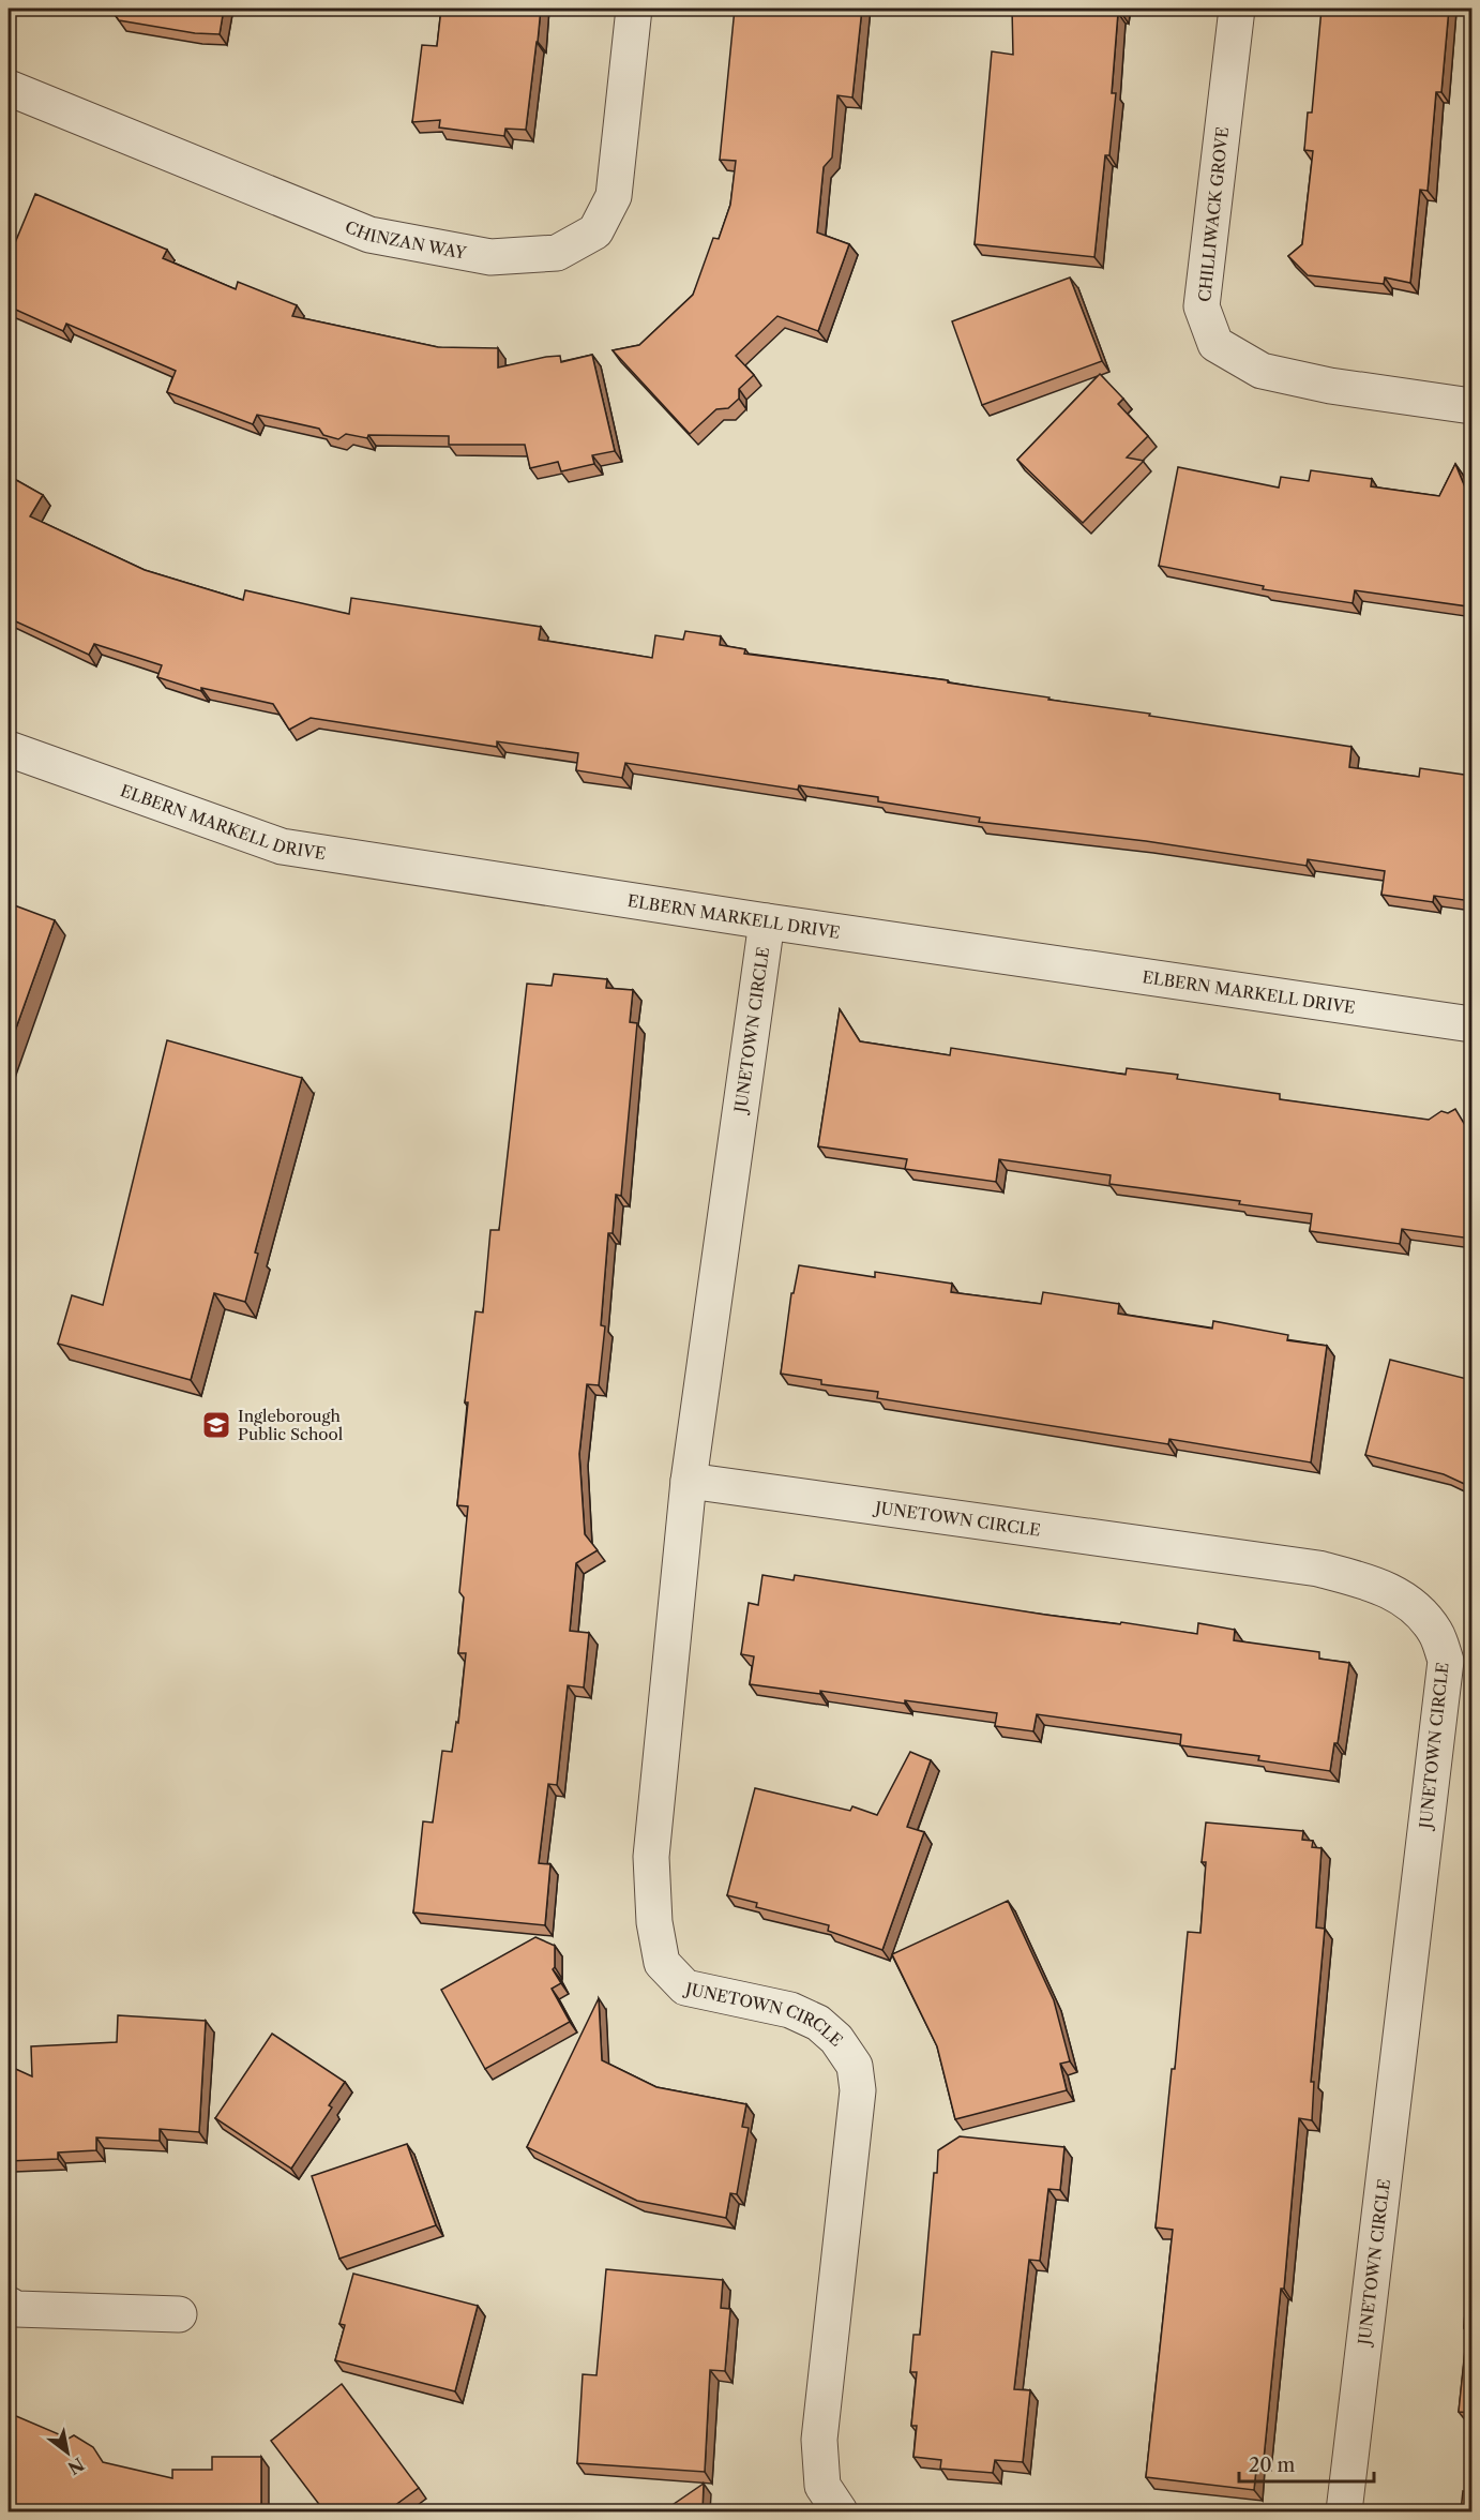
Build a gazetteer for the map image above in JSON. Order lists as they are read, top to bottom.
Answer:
{
  "streets": {
    "street": [
      "CHILLIWACK GROVE",
      "CHINZAN WAY",
      "ELBERN MARKELL DRIVE",
      "JUNETOWN CIRCLE"
    ]
  },
  "crossings": [
    ["ELBERN MARKELL DRIVE", "JUNETOWN CIRCLE"]
  ],
  "places": {
    "school or university": ["Ingleborough Public School"]
  },
  "scale_bar": "20 m",
  "north": "bottom right"
}
